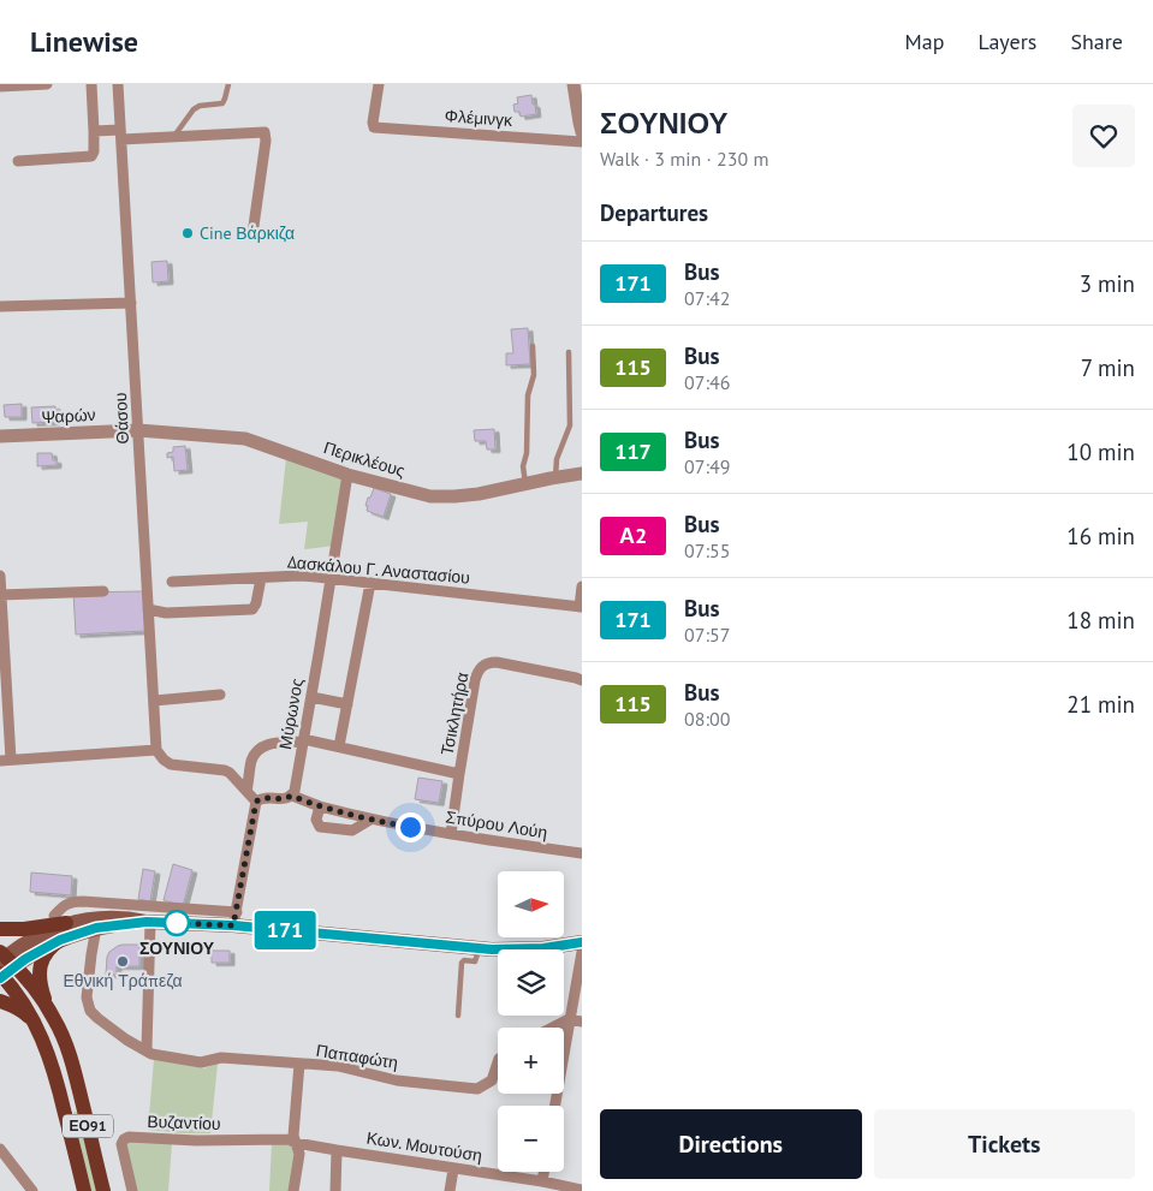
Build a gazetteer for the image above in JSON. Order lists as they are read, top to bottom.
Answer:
{
  "streets": {
    "main road": ["ΕΟ91"],
    "street": [
      "Φλέμινγκ",
      "Ψαρών",
      "Θάσου",
      "Περικλέους",
      "Δασκάλου Γ. Αναστασίου",
      "Μύρωνος",
      "Τσικλητήρα",
      "Σπύρου Λούη",
      "Παπαφώτη",
      "Βυζαντίου",
      "Κων. Μουτούση"
    ]
  },
  "crossings": [
    ["Ψαρών", "Θάσου"],
    ["Ψαρών", "Περικλέους"],
    ["Θάσου", "Περικλέους"],
    ["Περικλέους", "Μύρωνος"],
    ["Δασκάλου Γ. Αναστασίου", "Μύρωνος"],
    ["Μύρωνος", "Σπύρου Λούη"],
    ["Τσικλητήρα", "Σπύρου Λούη"],
    ["Βυζαντίου", "Κων. Μουτούση"]
  ],
  "places": ["Cine Βάρκιζα", "ΣΟΥΝΙΟΥ", "Εθνική Τράπεζα"],
  "lines": ["bus line 171"],
  "north": "right",
  "page": {
    "header": "Linewise",
    "nav": ["Map", "Layers", "Share"],
    "on_map": "171",
    "heading": [
      ["ΣΟΥΝΙΟΥ", "Walk · 3 min · 230 m"],
      "Departures"
    ],
    "list": [
      {
        "mark": "171",
        "name": "Bus",
        "note": "07:42",
        "value": "3 min"
      },
      {
        "mark": "115",
        "name": "Bus",
        "note": "07:46",
        "value": "7 min"
      },
      {
        "mark": "117",
        "name": "Bus",
        "note": "07:49",
        "value": "10 min"
      },
      {
        "mark": "Α2",
        "name": "Bus",
        "note": "07:55",
        "value": "16 min"
      },
      {
        "mark": "171",
        "name": "Bus",
        "note": "07:57",
        "value": "18 min"
      },
      {
        "mark": "115",
        "name": "Bus",
        "note": "08:00",
        "value": "21 min"
      }
    ],
    "map_buttons": ["+", "−"],
    "buttons": ["Directions", "Tickets"]
  }
}
